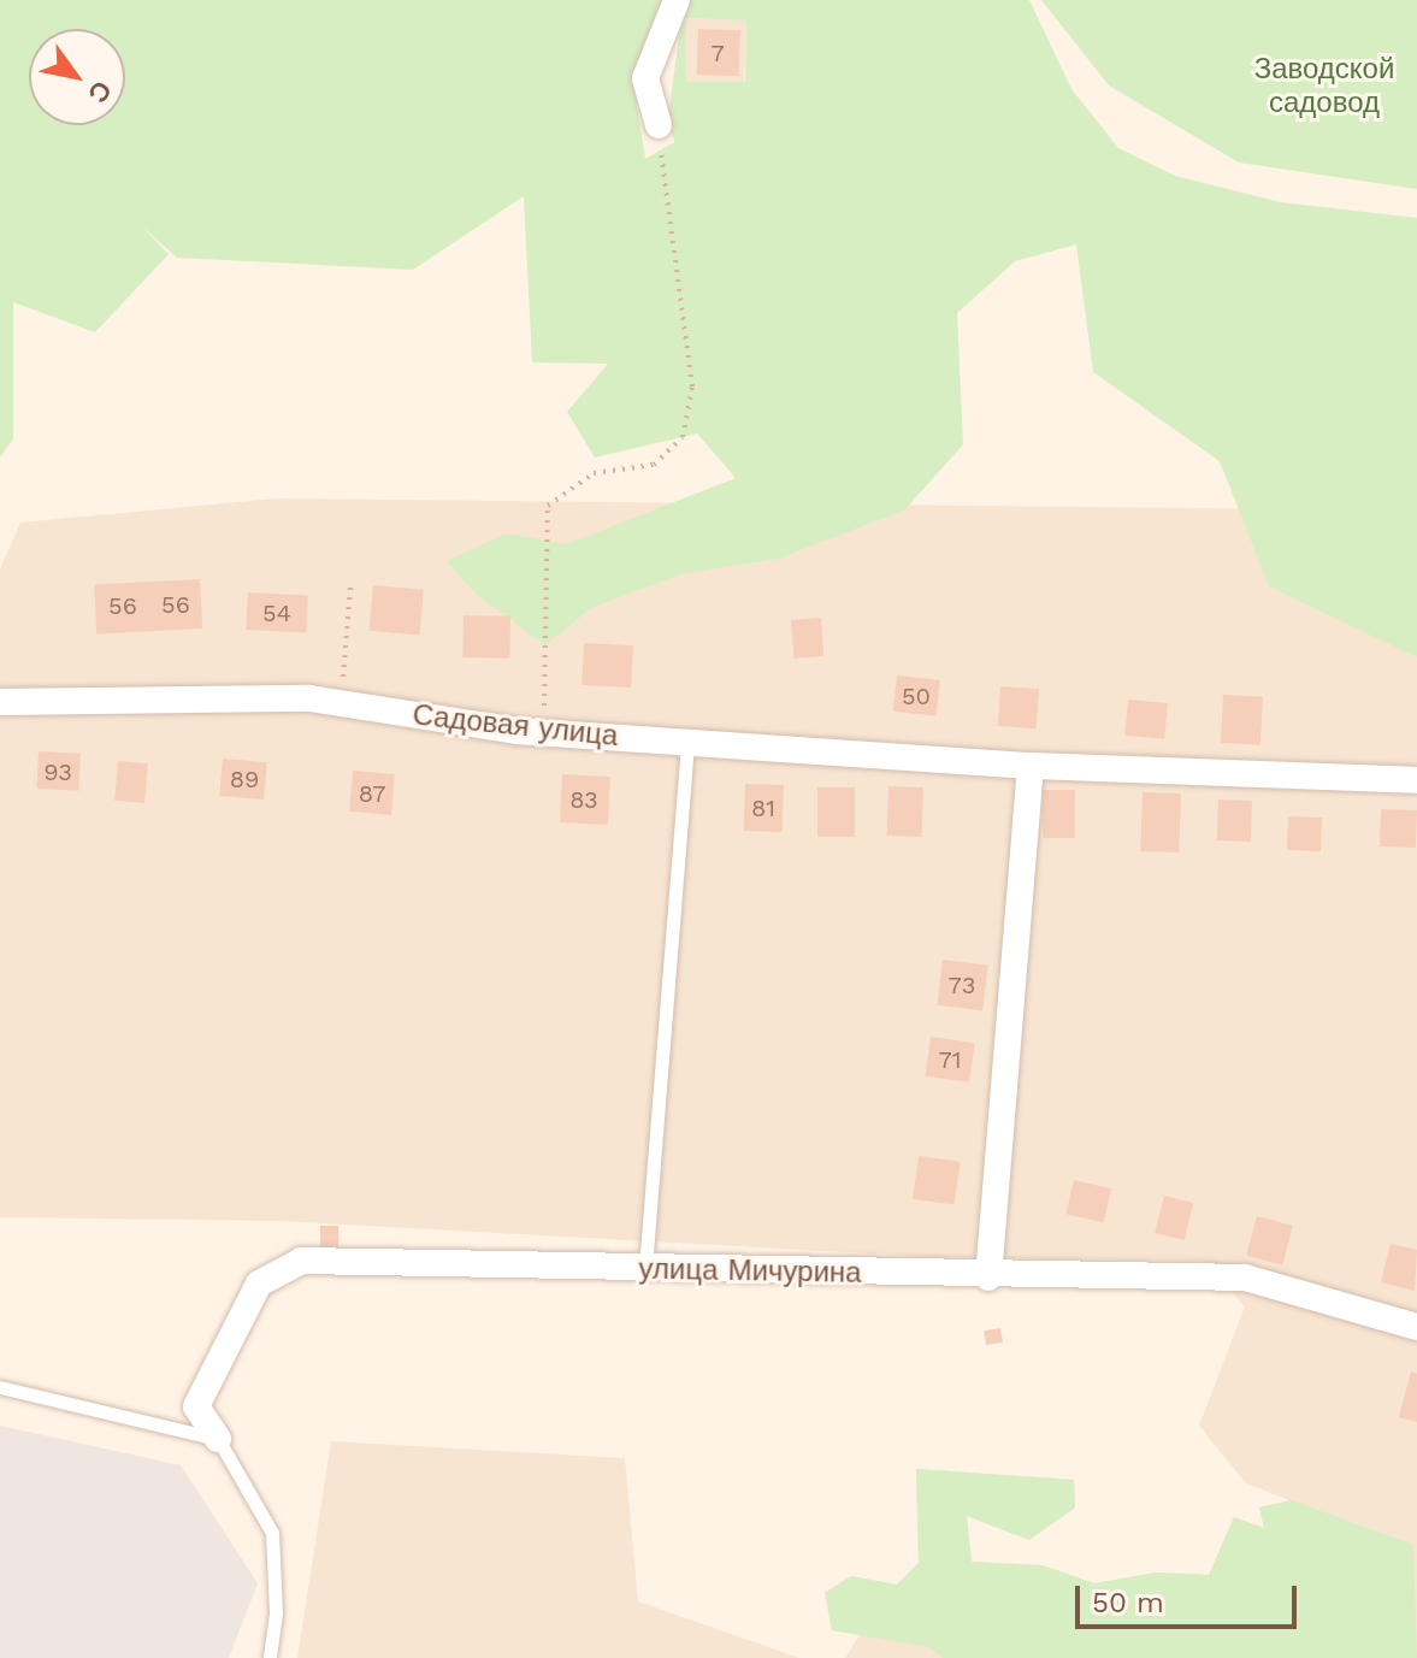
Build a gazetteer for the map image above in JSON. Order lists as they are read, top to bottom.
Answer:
{
  "streets": {
    "street": ["Садовая улица", "улица Мичурина"]
  },
  "parks": ["Заводской садовод"],
  "house_numbers": [
    "7",
    "56",
    "56",
    "54",
    "50",
    "93",
    "89",
    "87",
    "83",
    "81",
    "73",
    "71"
  ],
  "scale_bar": "50 m",
  "north": "bottom right"
}
